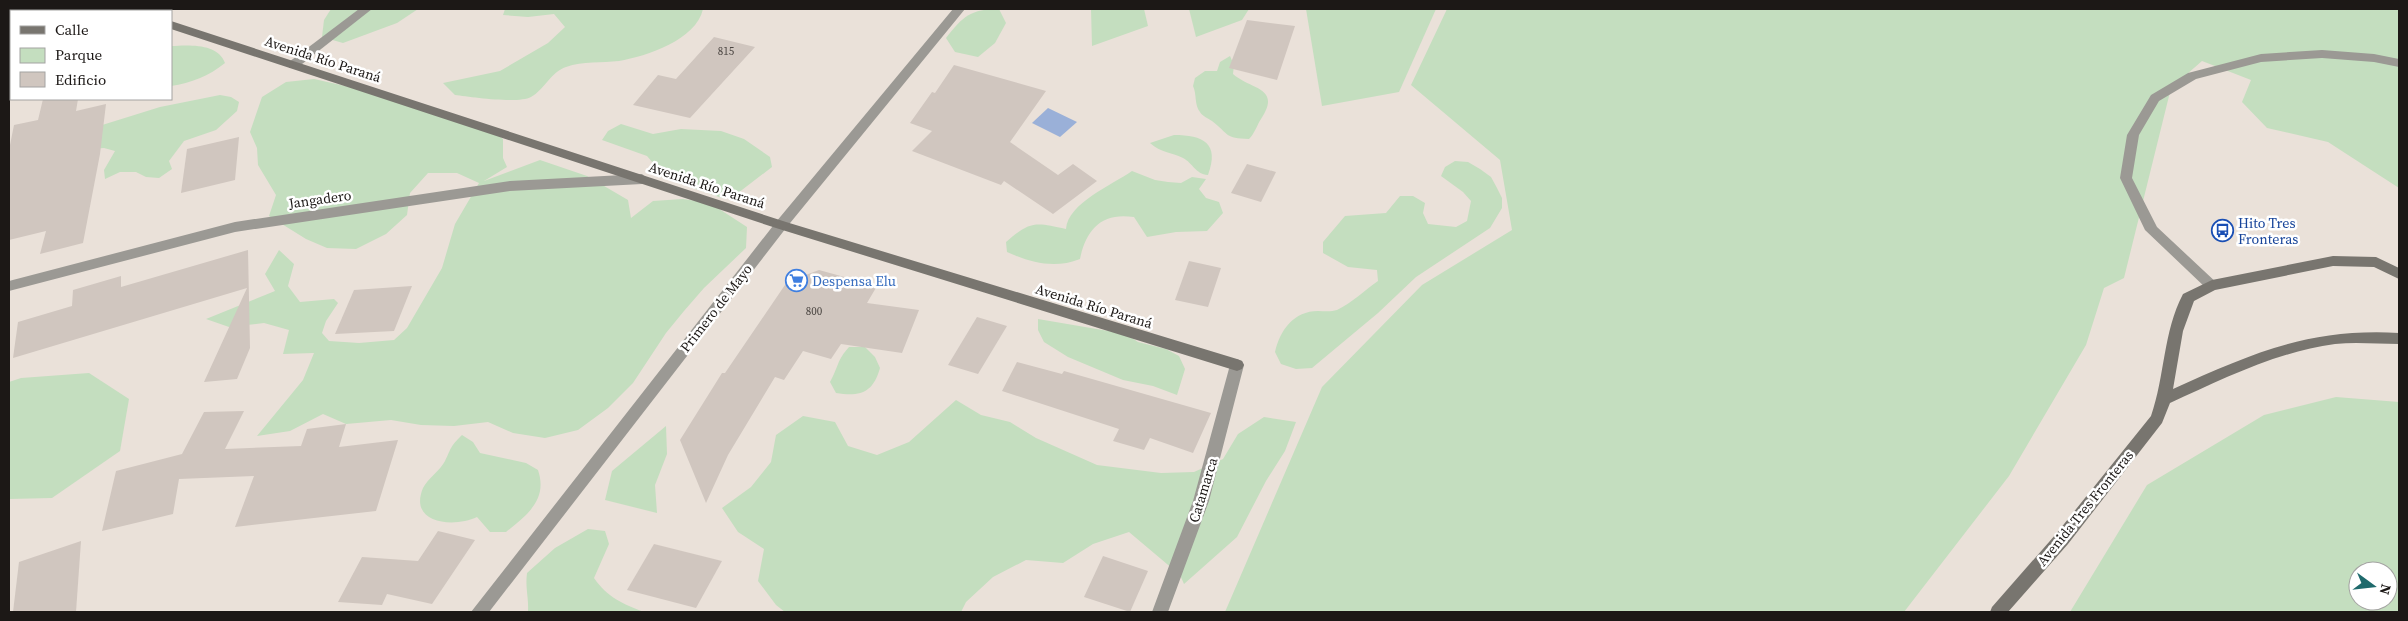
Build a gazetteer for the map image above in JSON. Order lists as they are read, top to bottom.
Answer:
{
  "streets": {
    "main road": ["Avenida Río Paraná", "Avenida Tres Fronteras"],
    "street": ["Jangadero", "Primero de Mayo", "Catamarca"]
  },
  "crossings": [
    ["Avenida Río Paraná", "Jangadero"],
    ["Avenida Río Paraná", "Primero de Mayo"],
    ["Avenida Río Paraná", "Catamarca"]
  ],
  "places": {
    "bus stop": ["Hito Tres Fronteras"],
    "supermarket": ["Despensa Elu"]
  },
  "house_numbers": ["815", "800"],
  "legend": ["Calle", "Parque", "Edificio"],
  "north": "right"
}
